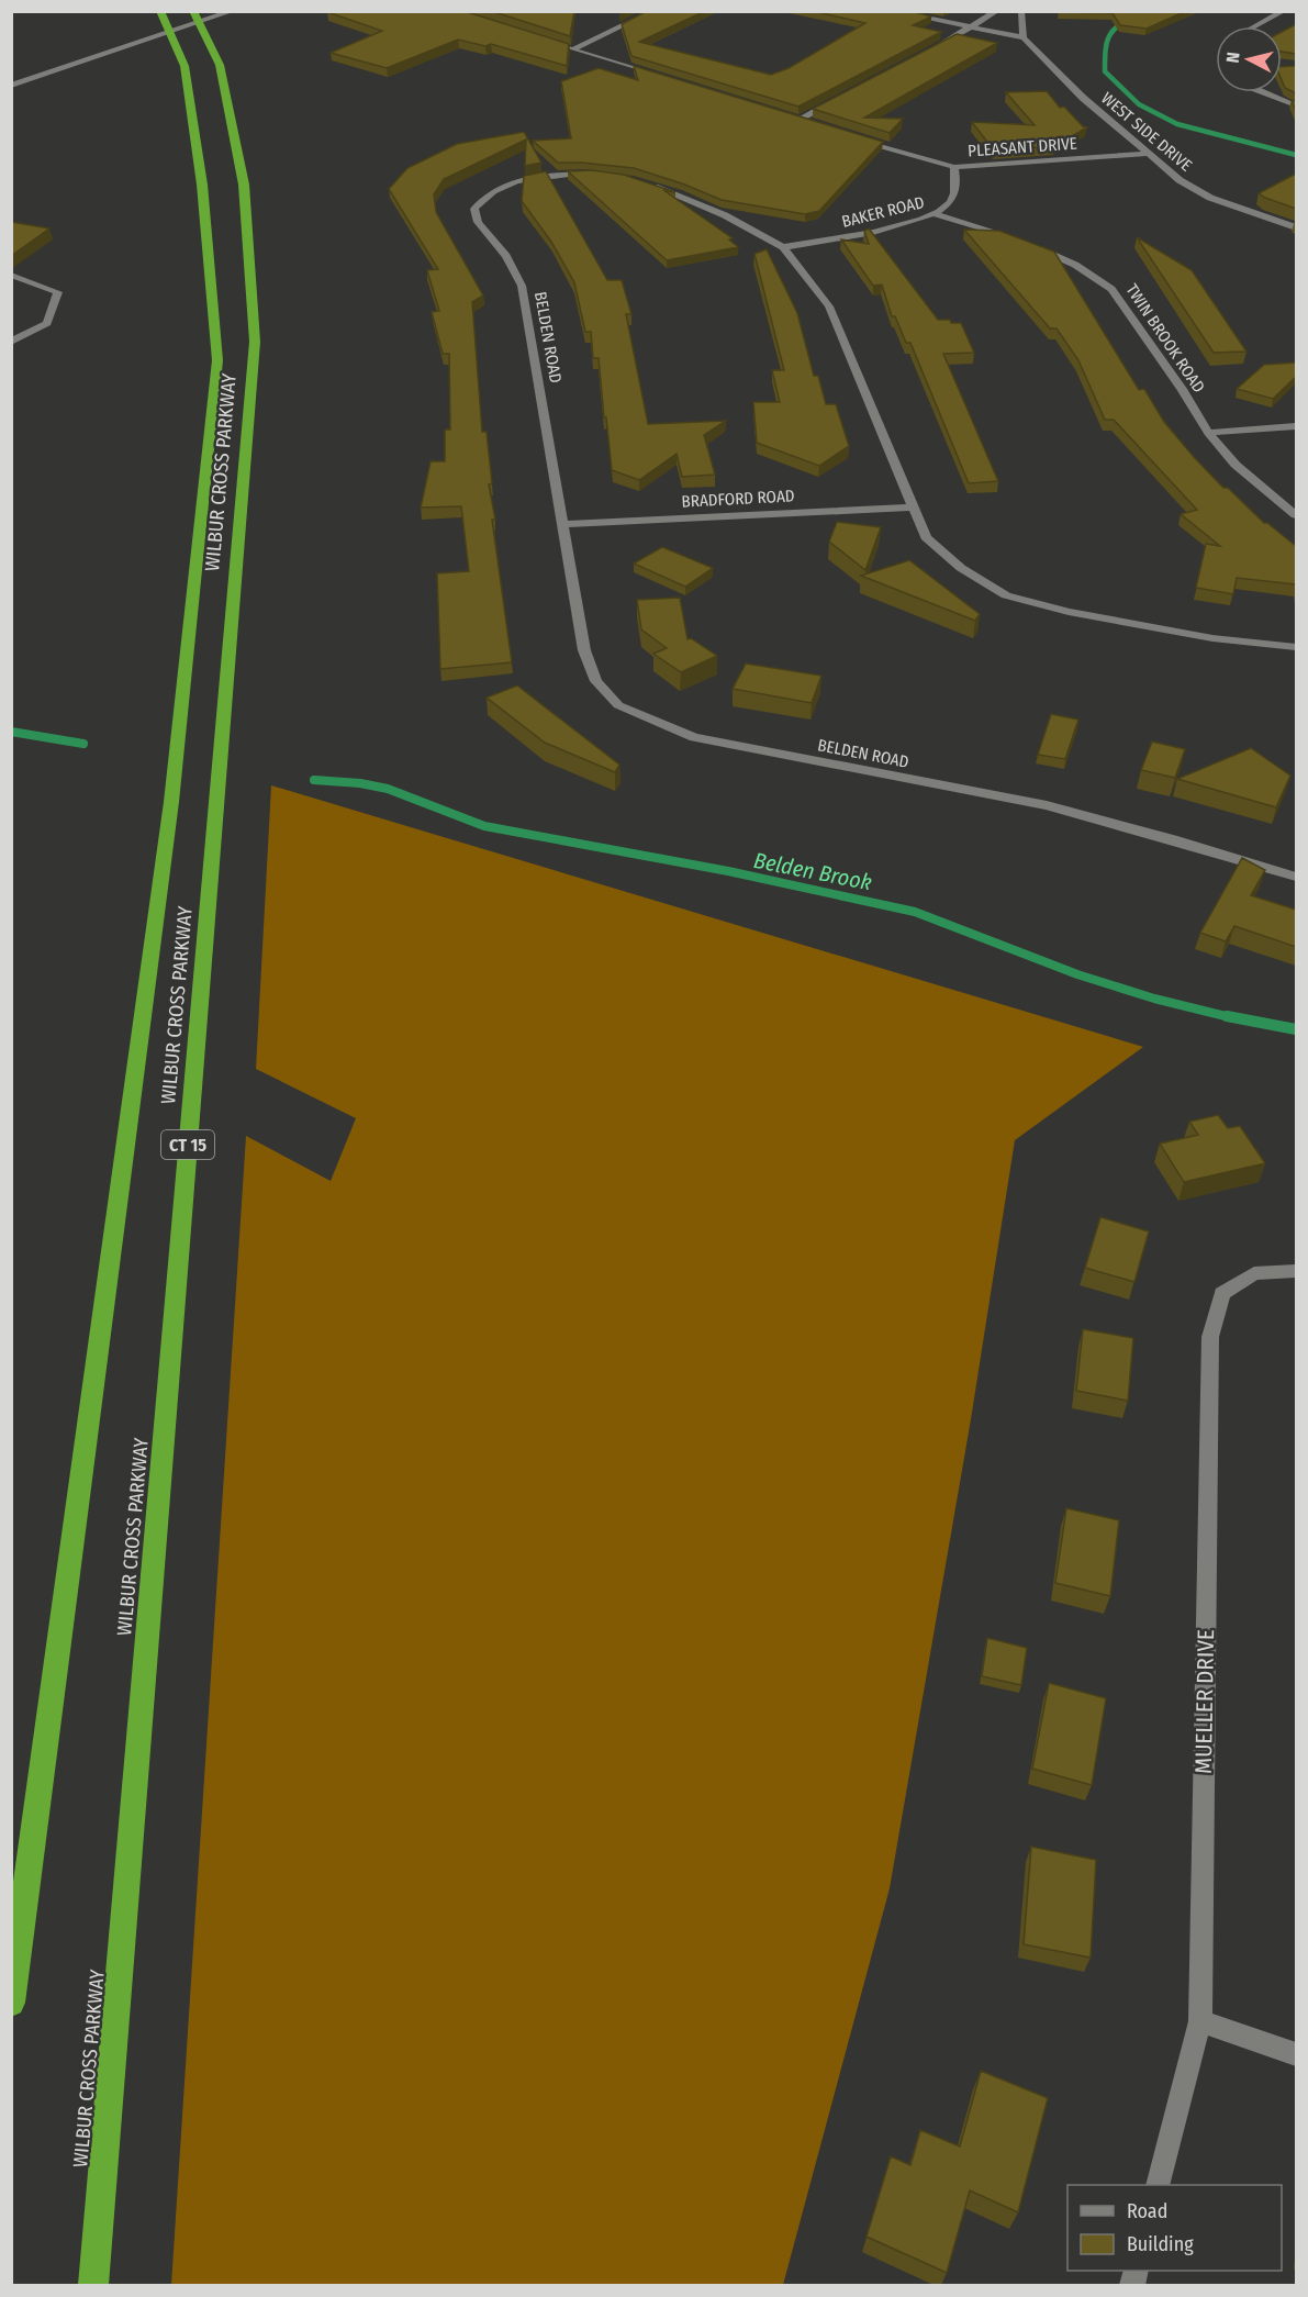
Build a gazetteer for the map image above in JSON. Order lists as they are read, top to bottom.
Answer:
{
  "streets": {
    "highway": ["WILBUR CROSS PARKWAY", "CT 15"],
    "street": [
      "WEST SIDE DRIVE",
      "PLEASANT DRIVE",
      "BAKER ROAD",
      "BELDEN ROAD",
      "TWIN BROOK ROAD",
      "BRADFORD ROAD",
      "MUELLER DRIVE"
    ]
  },
  "crossings": [
    ["WEST SIDE DRIVE", "PLEASANT DRIVE"],
    ["PLEASANT DRIVE", "BAKER ROAD"],
    ["BELDEN ROAD", "BRADFORD ROAD"]
  ],
  "water": ["Belden Brook"],
  "legend": ["Road", "Building"],
  "north": "left"
}
